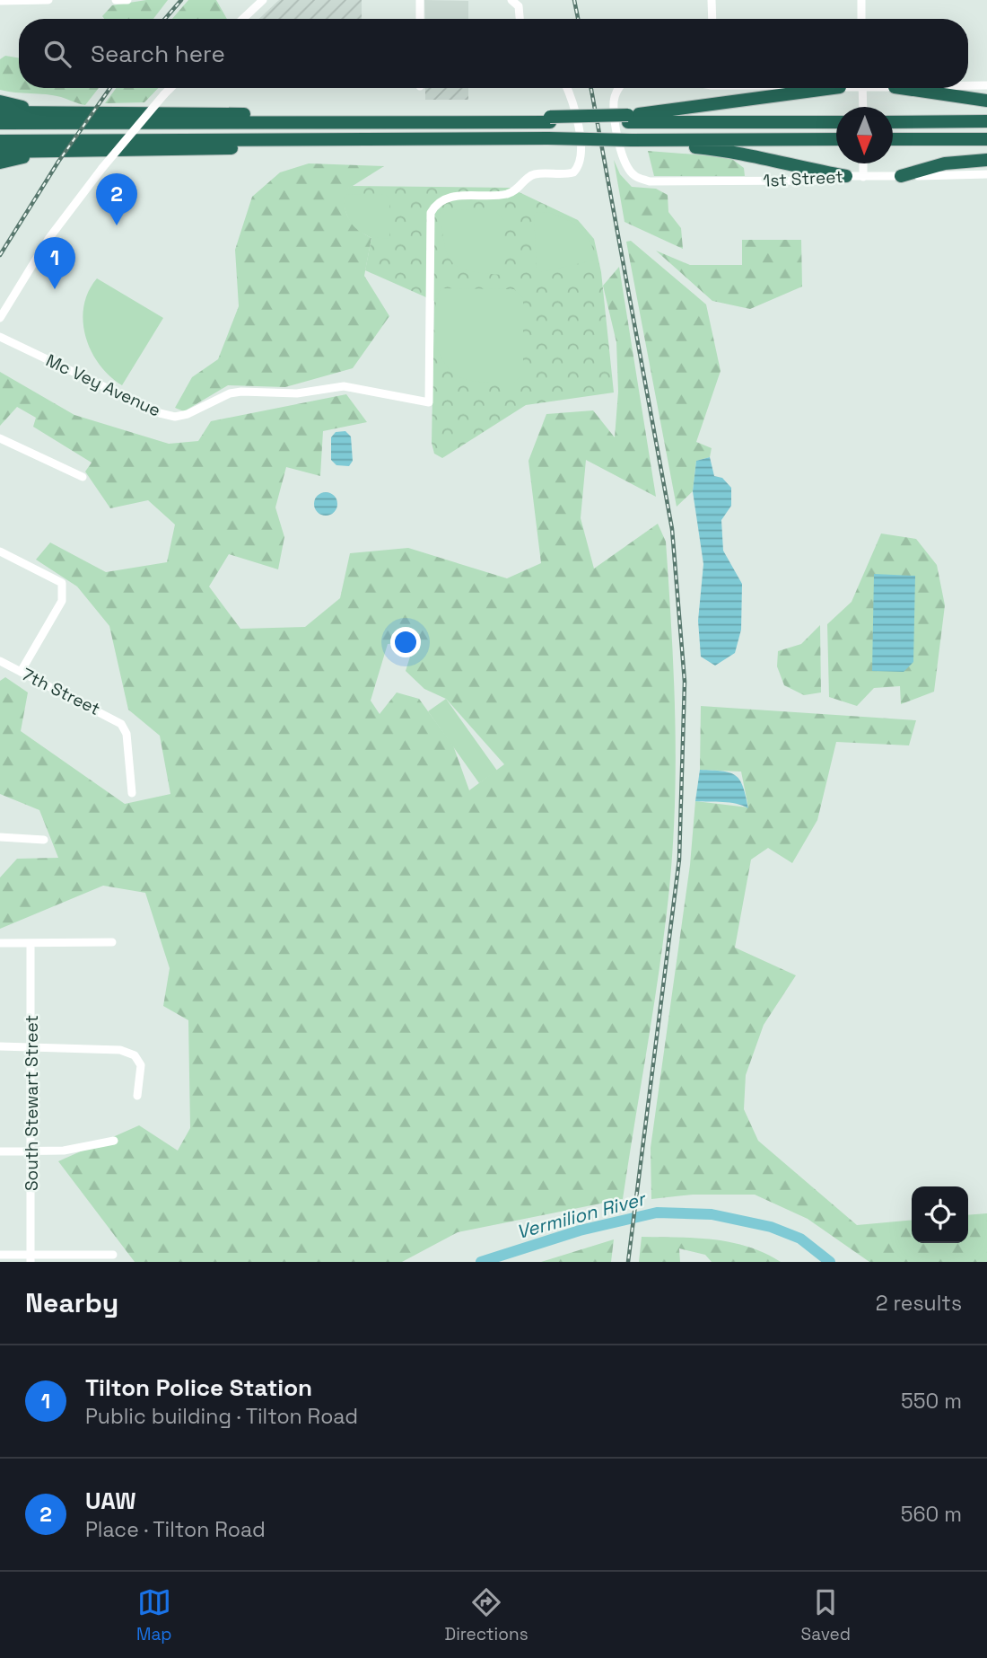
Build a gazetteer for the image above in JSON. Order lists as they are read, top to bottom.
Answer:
{
  "streets": {
    "street": [
      "1st Street",
      "Mc Vey Avenue",
      "7th Street",
      "South Stewart Street"
    ]
  },
  "water": ["Vermilion River"],
  "north": "bottom",
  "page": {
    "search": "Search here",
    "pins": ["2", "1"],
    "heading": ["Nearby", "2 results"],
    "list": [
      {
        "mark": "1",
        "name": "Tilton Police Station",
        "note": "Public building · Tilton Road",
        "value": "550 m"
      },
      {
        "mark": "2",
        "name": "UAW",
        "note": "Place · Tilton Road",
        "value": "560 m"
      }
    ],
    "nav": ["Map", "Directions", "Saved"]
  }
}
